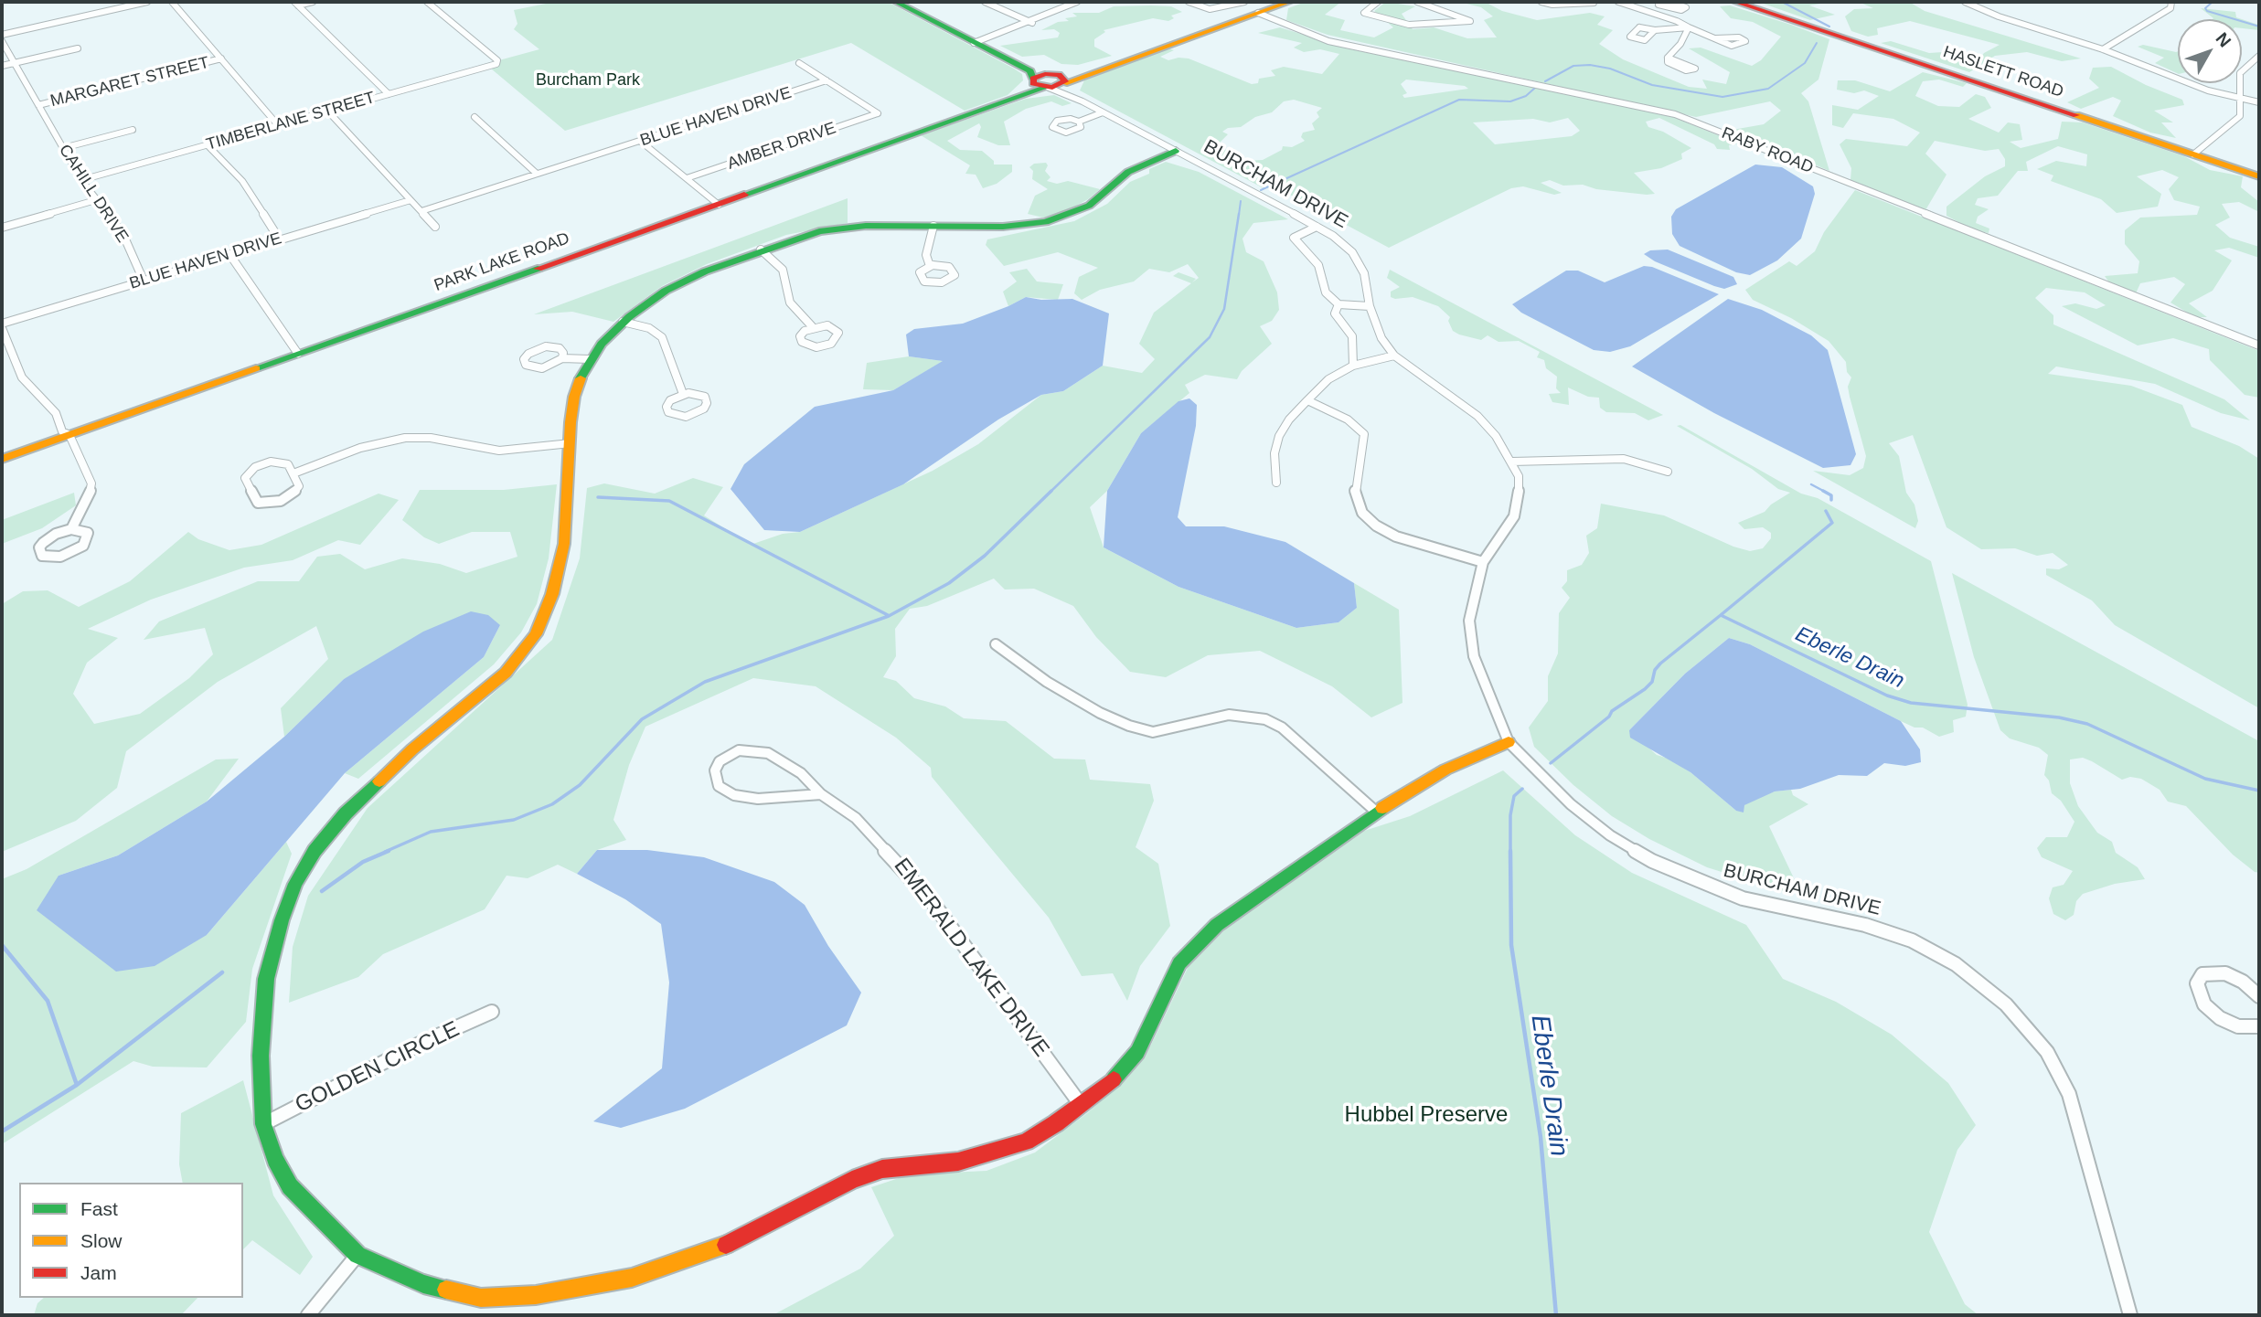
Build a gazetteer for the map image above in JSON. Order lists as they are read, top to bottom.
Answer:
{
  "streets": {
    "street": [
      "HASLETT ROAD",
      "MARGARET STREET",
      "BLUE HAVEN DRIVE",
      "TIMBERLANE STREET",
      "AMBER DRIVE",
      "RABY ROAD",
      "BURCHAM DRIVE",
      "CAHILL DRIVE",
      "PARK LAKE ROAD",
      "EMERALD LAKE DRIVE",
      "GOLDEN CIRCLE"
    ]
  },
  "crossings": [
    ["MARGARET STREET", "CAHILL DRIVE"],
    ["BLUE HAVEN DRIVE", "AMBER DRIVE"],
    ["BLUE HAVEN DRIVE", "CAHILL DRIVE"],
    ["TIMBERLANE STREET", "CAHILL DRIVE"],
    ["BURCHAM DRIVE", "PARK LAKE ROAD"]
  ],
  "water": ["Eberle Drain"],
  "parks": ["Burcham Park", "Hubbel Preserve"],
  "legend": ["Fast", "Slow", "Jam"],
  "north": "top right"
}
